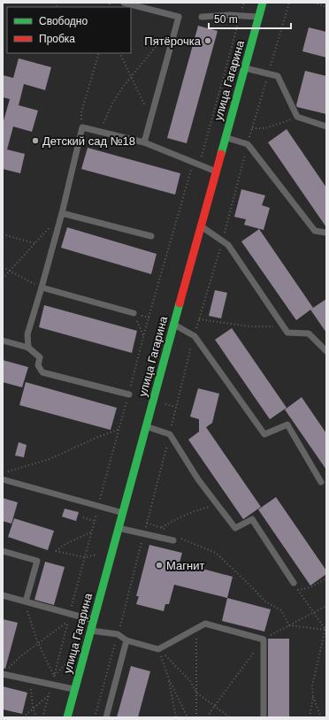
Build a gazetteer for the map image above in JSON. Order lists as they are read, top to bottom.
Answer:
{
  "streets": {
    "main road": ["улица Гагарина"]
  },
  "places": ["Пятёрочка", "Детский сад №18", "Магнит"],
  "legend": ["Свободно", "Пробка"],
  "scale_bar": "50 m"
}
